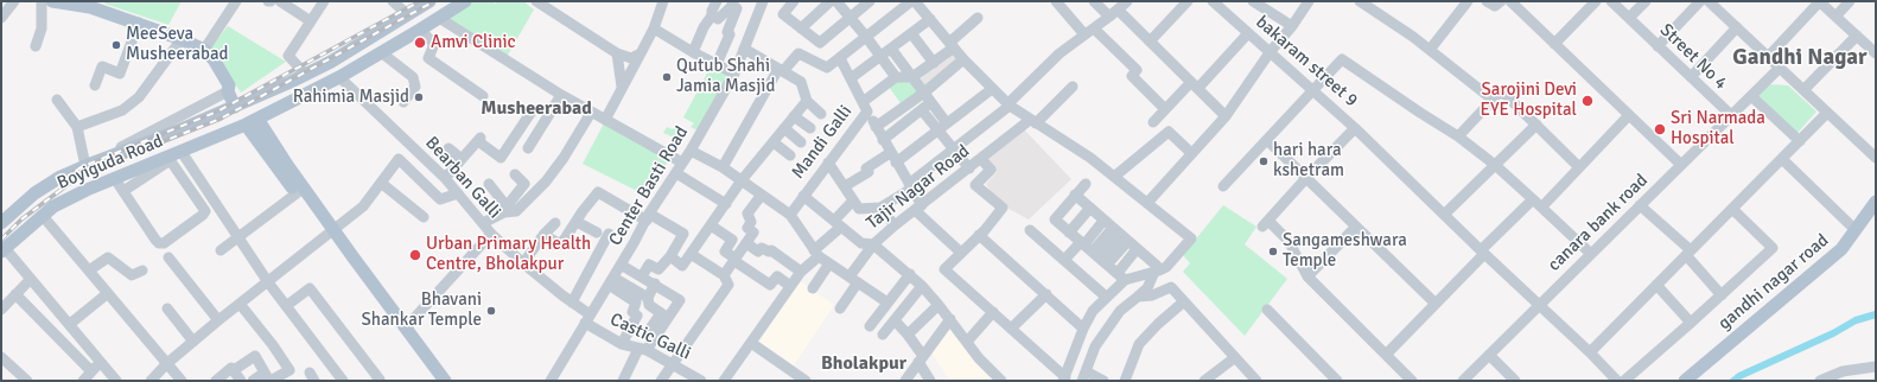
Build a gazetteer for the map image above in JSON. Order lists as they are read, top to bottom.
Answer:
{
  "streets": {
    "main road": ["Boyiguda Road", "gandhi nagar road"],
    "street": [
      "Street No 4",
      "bakaram street 9",
      "Mandi Galli",
      "Bearban Galli",
      "Center Basti Road",
      "Tajir Nagar Road",
      "canara bank road",
      "Castic Galli"
    ]
  },
  "crossings": [
    ["Street No 4", "canara bank road"],
    ["bakaram street 9", "canara bank road"],
    ["Mandi Galli", "Tajir Nagar Road"],
    ["Boyiguda Road", "Bearban Galli"],
    ["Bearban Galli", "Center Basti Road"],
    ["Bearban Galli", "Castic Galli"],
    ["Center Basti Road", "Castic Galli"]
  ],
  "districts": ["Gandhi Nagar", "Musheerabad", "Bholakpur"],
  "places": [
    "Amvi Clinic",
    "MeeSeva Musheerabad",
    "Qutub Shahi Jamia Masjid",
    "Rahimia Masjid",
    "Sarojini Devi EYE Hospital",
    "Sri Narmada Hospital",
    "hari hara kshetram",
    "Sangameshwara Temple",
    "Urban Primary Health Centre, Bholakpur",
    "Bhavani Shankar Temple"
  ]
}
